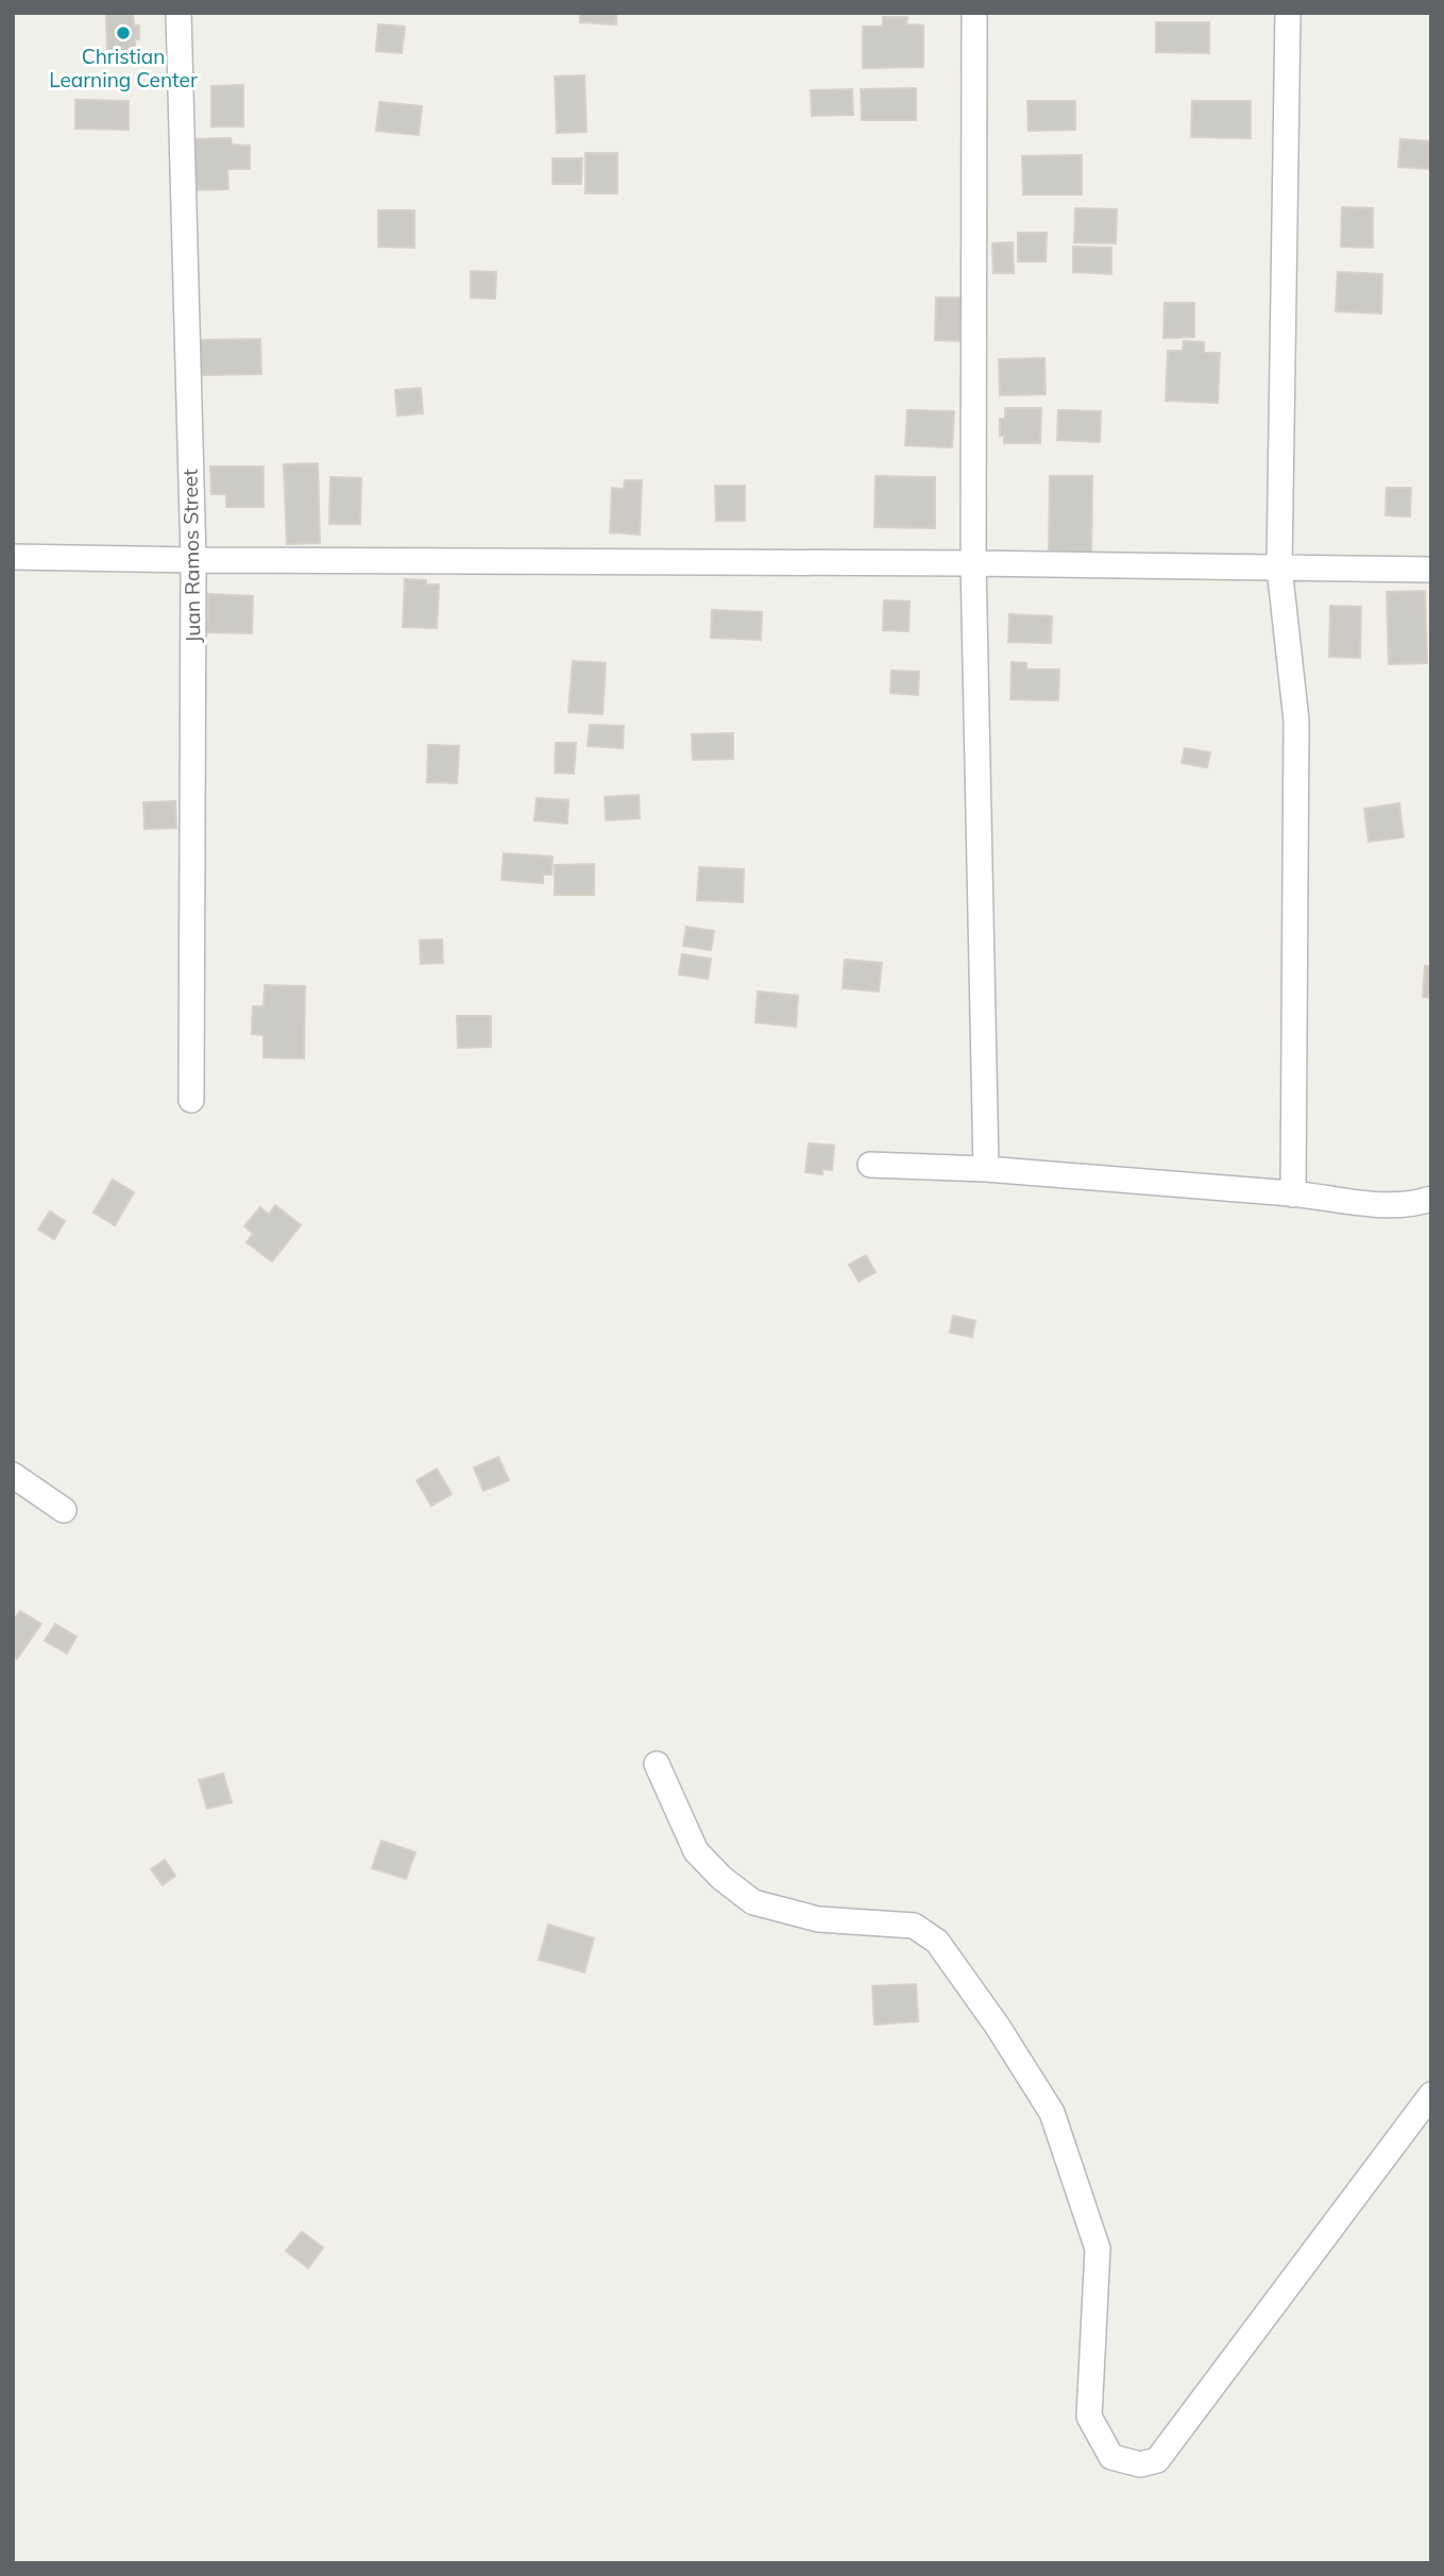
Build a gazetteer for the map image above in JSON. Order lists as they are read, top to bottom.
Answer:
{
  "streets": {
    "street": ["Juan Ramos Street"]
  },
  "places": ["Christian Learning Center"]
}
